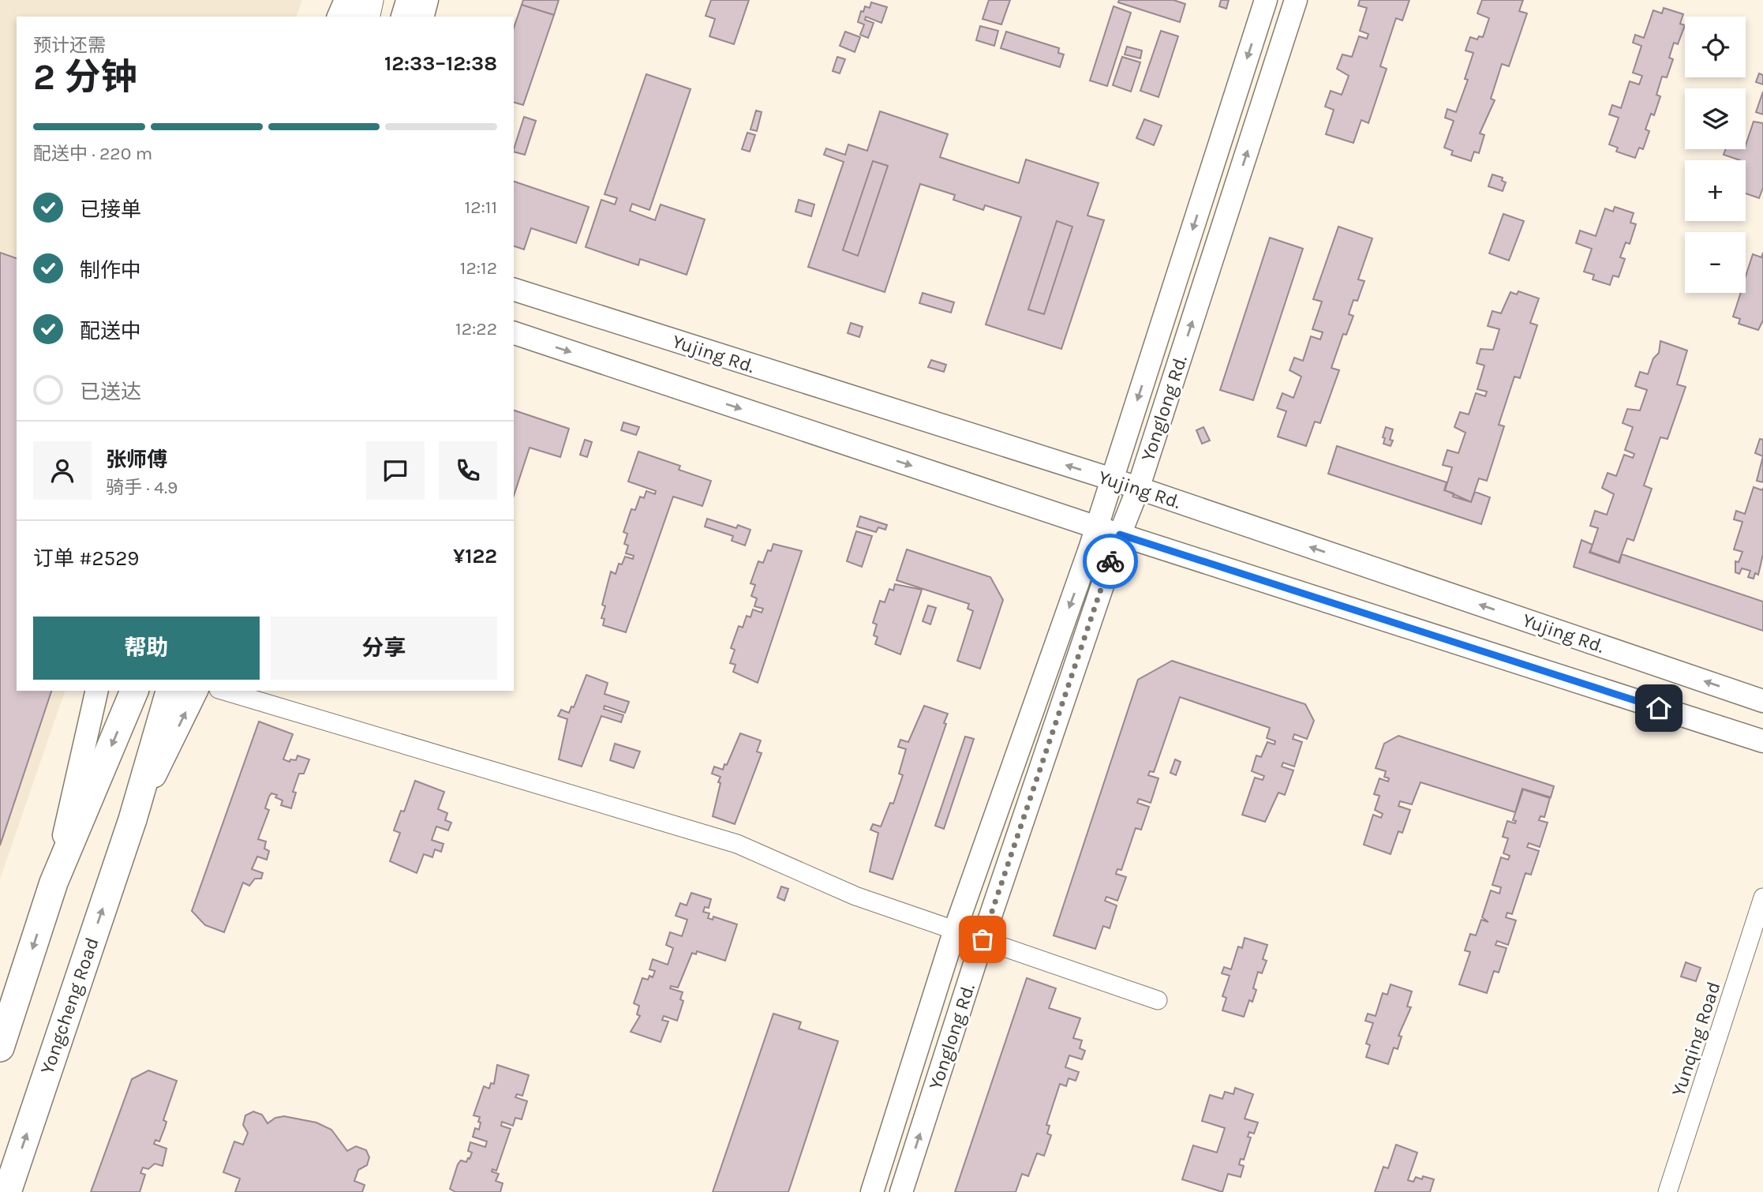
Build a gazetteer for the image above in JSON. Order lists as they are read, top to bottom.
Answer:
{
  "streets": {
    "main road": ["Yongcheng Road"],
    "street": ["Yujing Rd.", "Yonglong Rd.", "Yunqing Road"]
  },
  "crossings": [
    ["Yujing Rd.", "Yonglong Rd."]
  ],
  "page": {
    "map_buttons": ["+", "−"],
    "heading": ["2 分钟", "预计还需", "12:33–12:38"],
    "panel": [
      "张师傅",
      "骑手 · 4.9",
      "订单 #2529",
      "¥122"
    ],
    "bar": "配送中 · 220 m",
    "list": [
      ["已接单", "12:11"],
      ["制作中", "12:12"],
      ["配送中", "12:22"],
      "已送达"
    ],
    "buttons": ["帮助", "分享"]
  }
}
